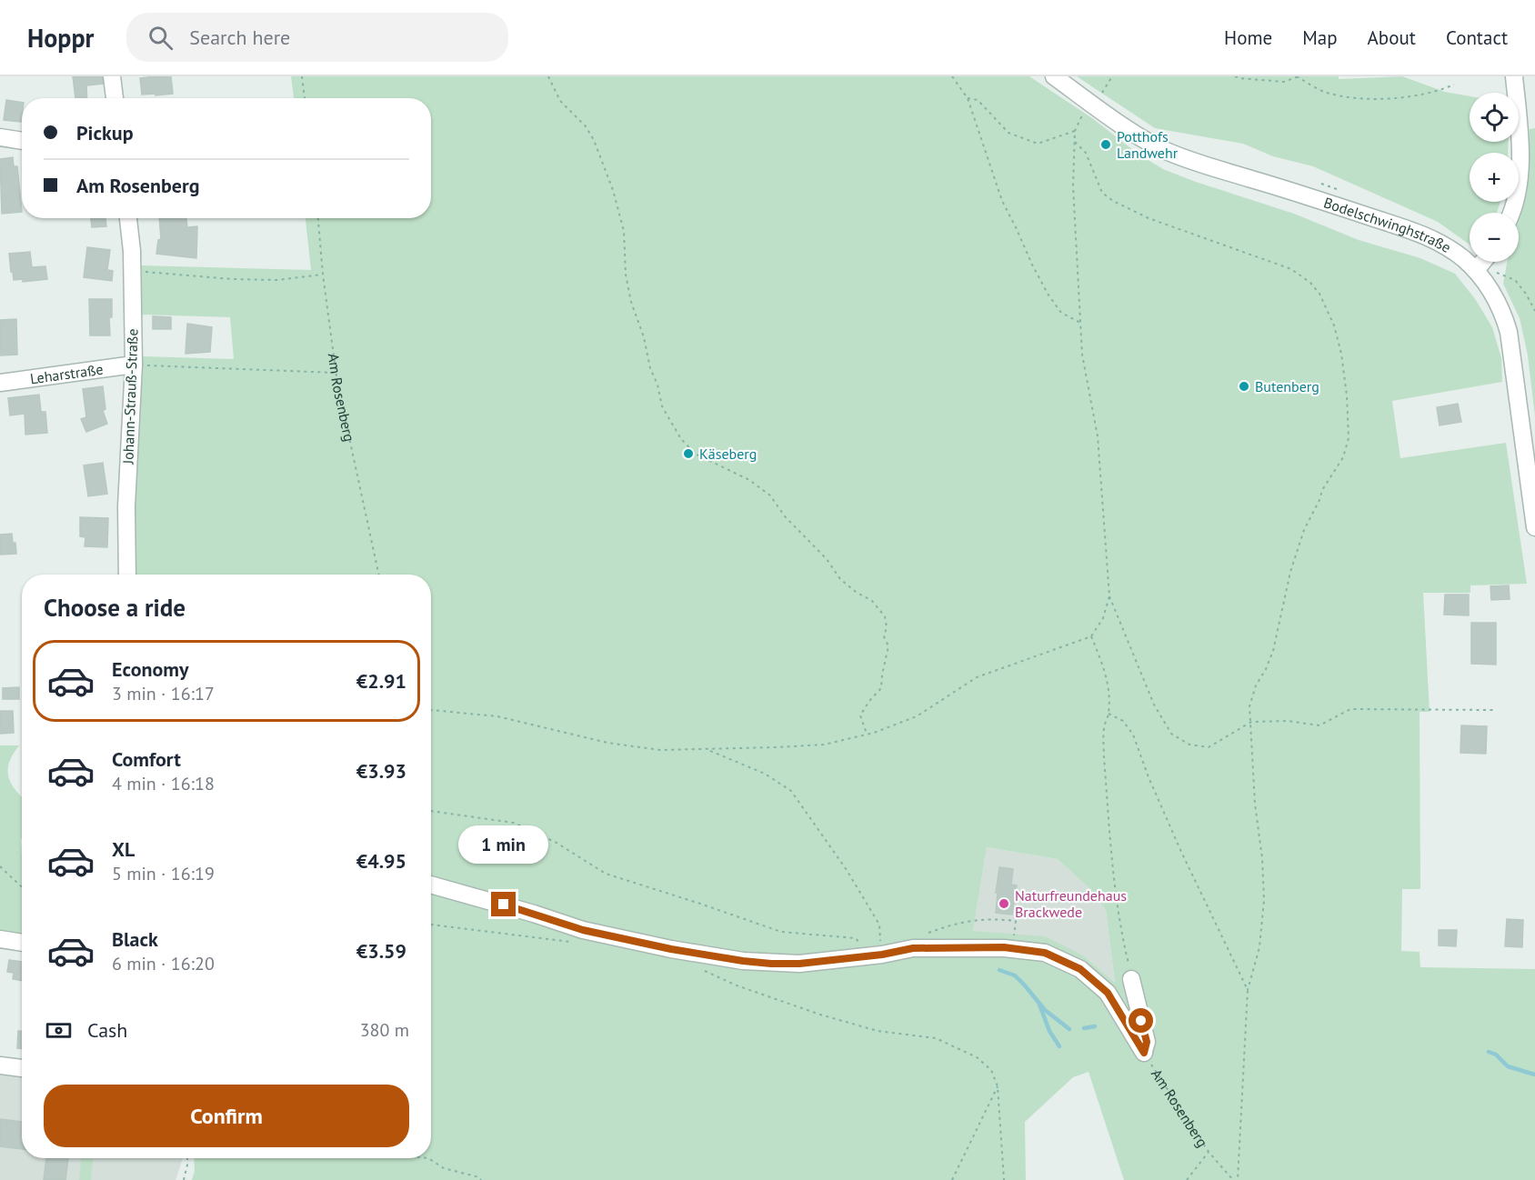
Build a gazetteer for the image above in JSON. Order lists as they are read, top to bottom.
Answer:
{
  "streets": {
    "street": [
      "Bodelschwinghstraße",
      "Leharstraße",
      "Johann-Strauß-Straße",
      "Am Rosenberg"
    ]
  },
  "crossings": [
    ["Leharstraße", "Johann-Strauß-Straße"]
  ],
  "places": [
    "Potthofs Landwehr",
    "Butenberg",
    "Käseberg",
    "Naturfreundehaus Brackwede"
  ],
  "page": {
    "header": "Hoppr",
    "search": "Search here",
    "nav": [
      "Home",
      "Map",
      "About",
      "Contact"
    ],
    "map_buttons": ["+", "−"],
    "banner": ["Pickup", "Am Rosenberg"],
    "heading": "Choose a ride",
    "list": [
      {
        "name": "Economy",
        "note": "3 min · 16:17",
        "value": "€2.91"
      },
      {
        "name": "Comfort",
        "note": "4 min · 16:18",
        "value": "€3.93"
      },
      {
        "name": "XL",
        "note": "5 min · 16:19",
        "value": "€4.95"
      },
      {
        "name": "Black",
        "note": "6 min · 16:20",
        "value": "€3.59"
      }
    ],
    "bubble": "1 min",
    "pay": ["Cash", "380 m"],
    "buttons": "Confirm"
  }
}
